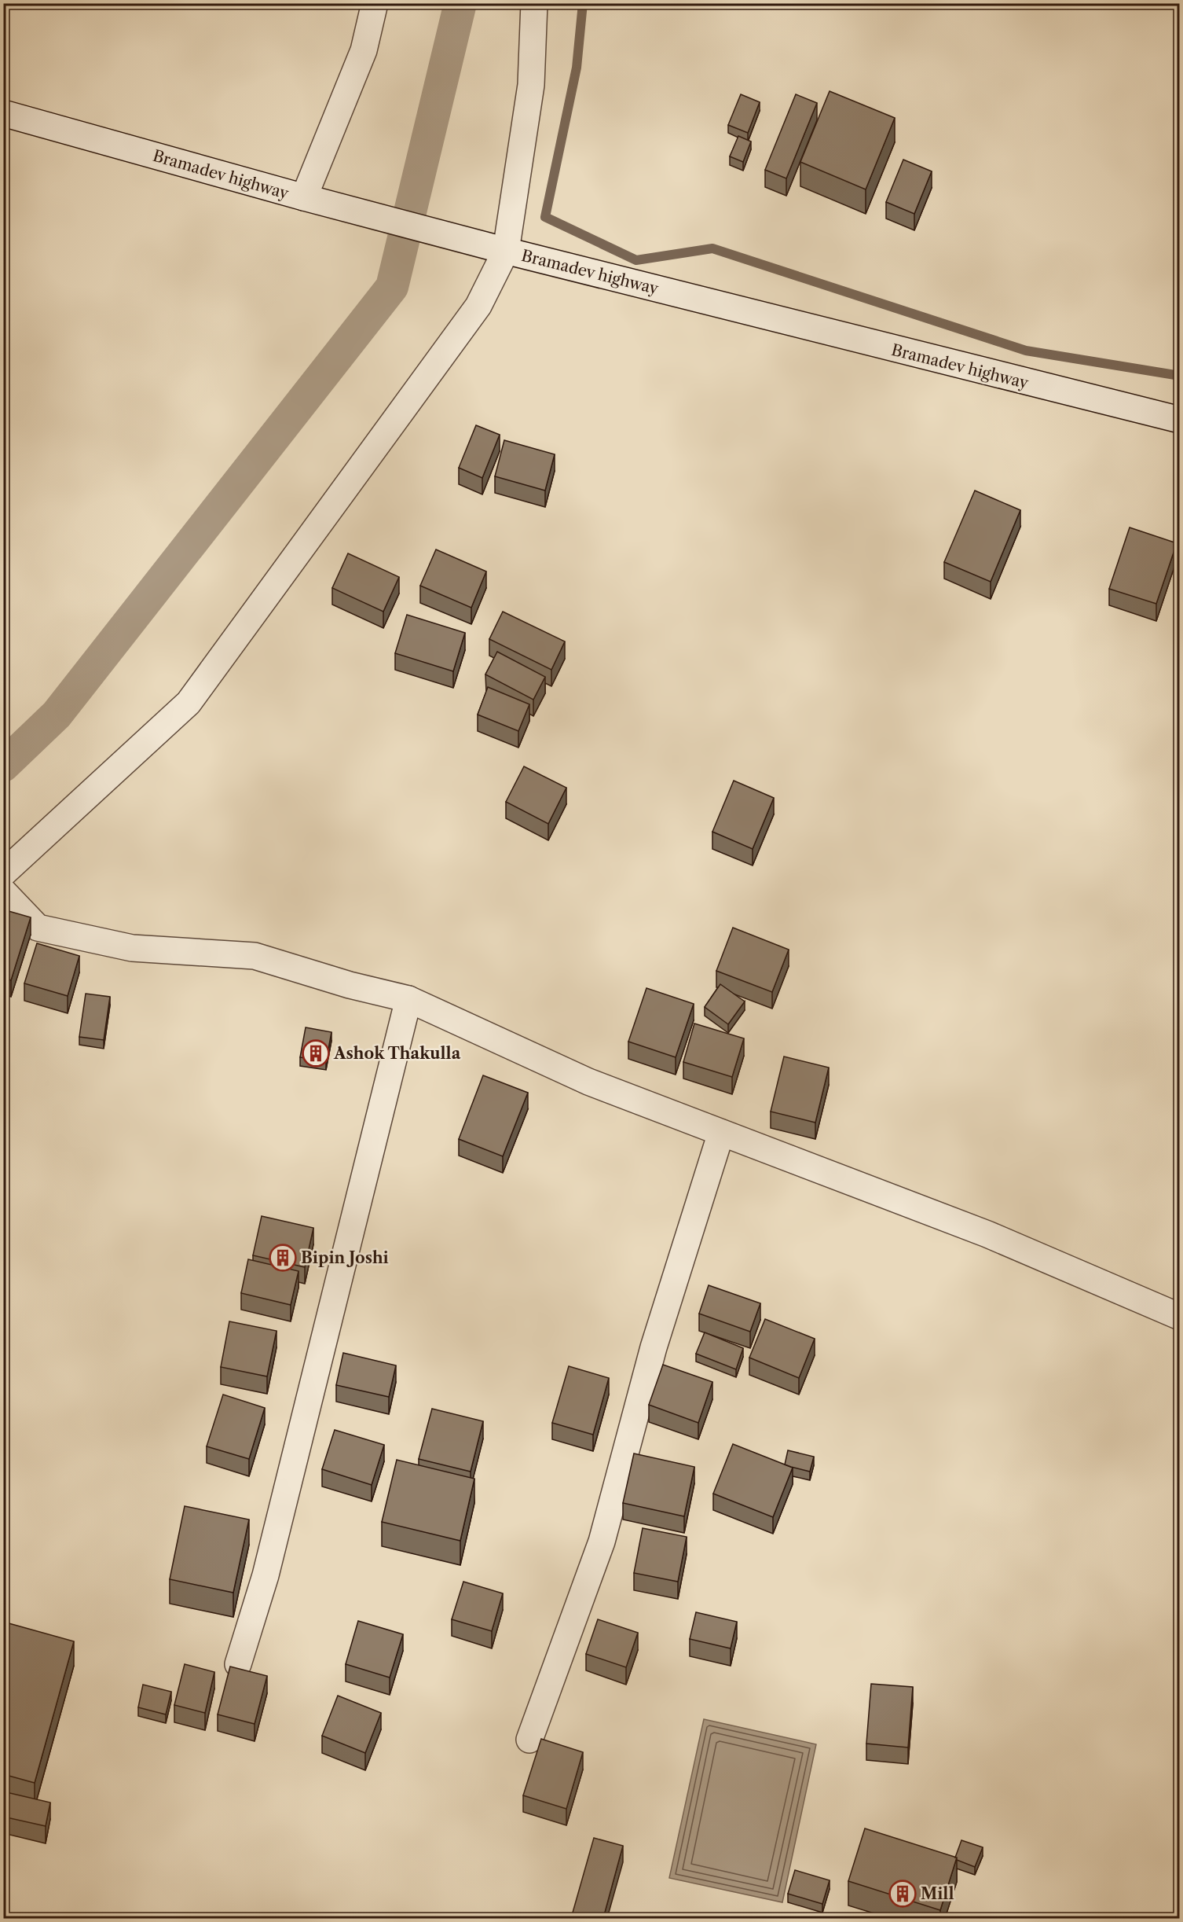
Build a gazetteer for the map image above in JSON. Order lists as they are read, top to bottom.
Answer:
{
  "streets": {
    "street": ["Bramadev highway"]
  },
  "places": {
    "building": ["Ashok Thakulla", "Bipin Joshi", "Mill"]
  }
}
